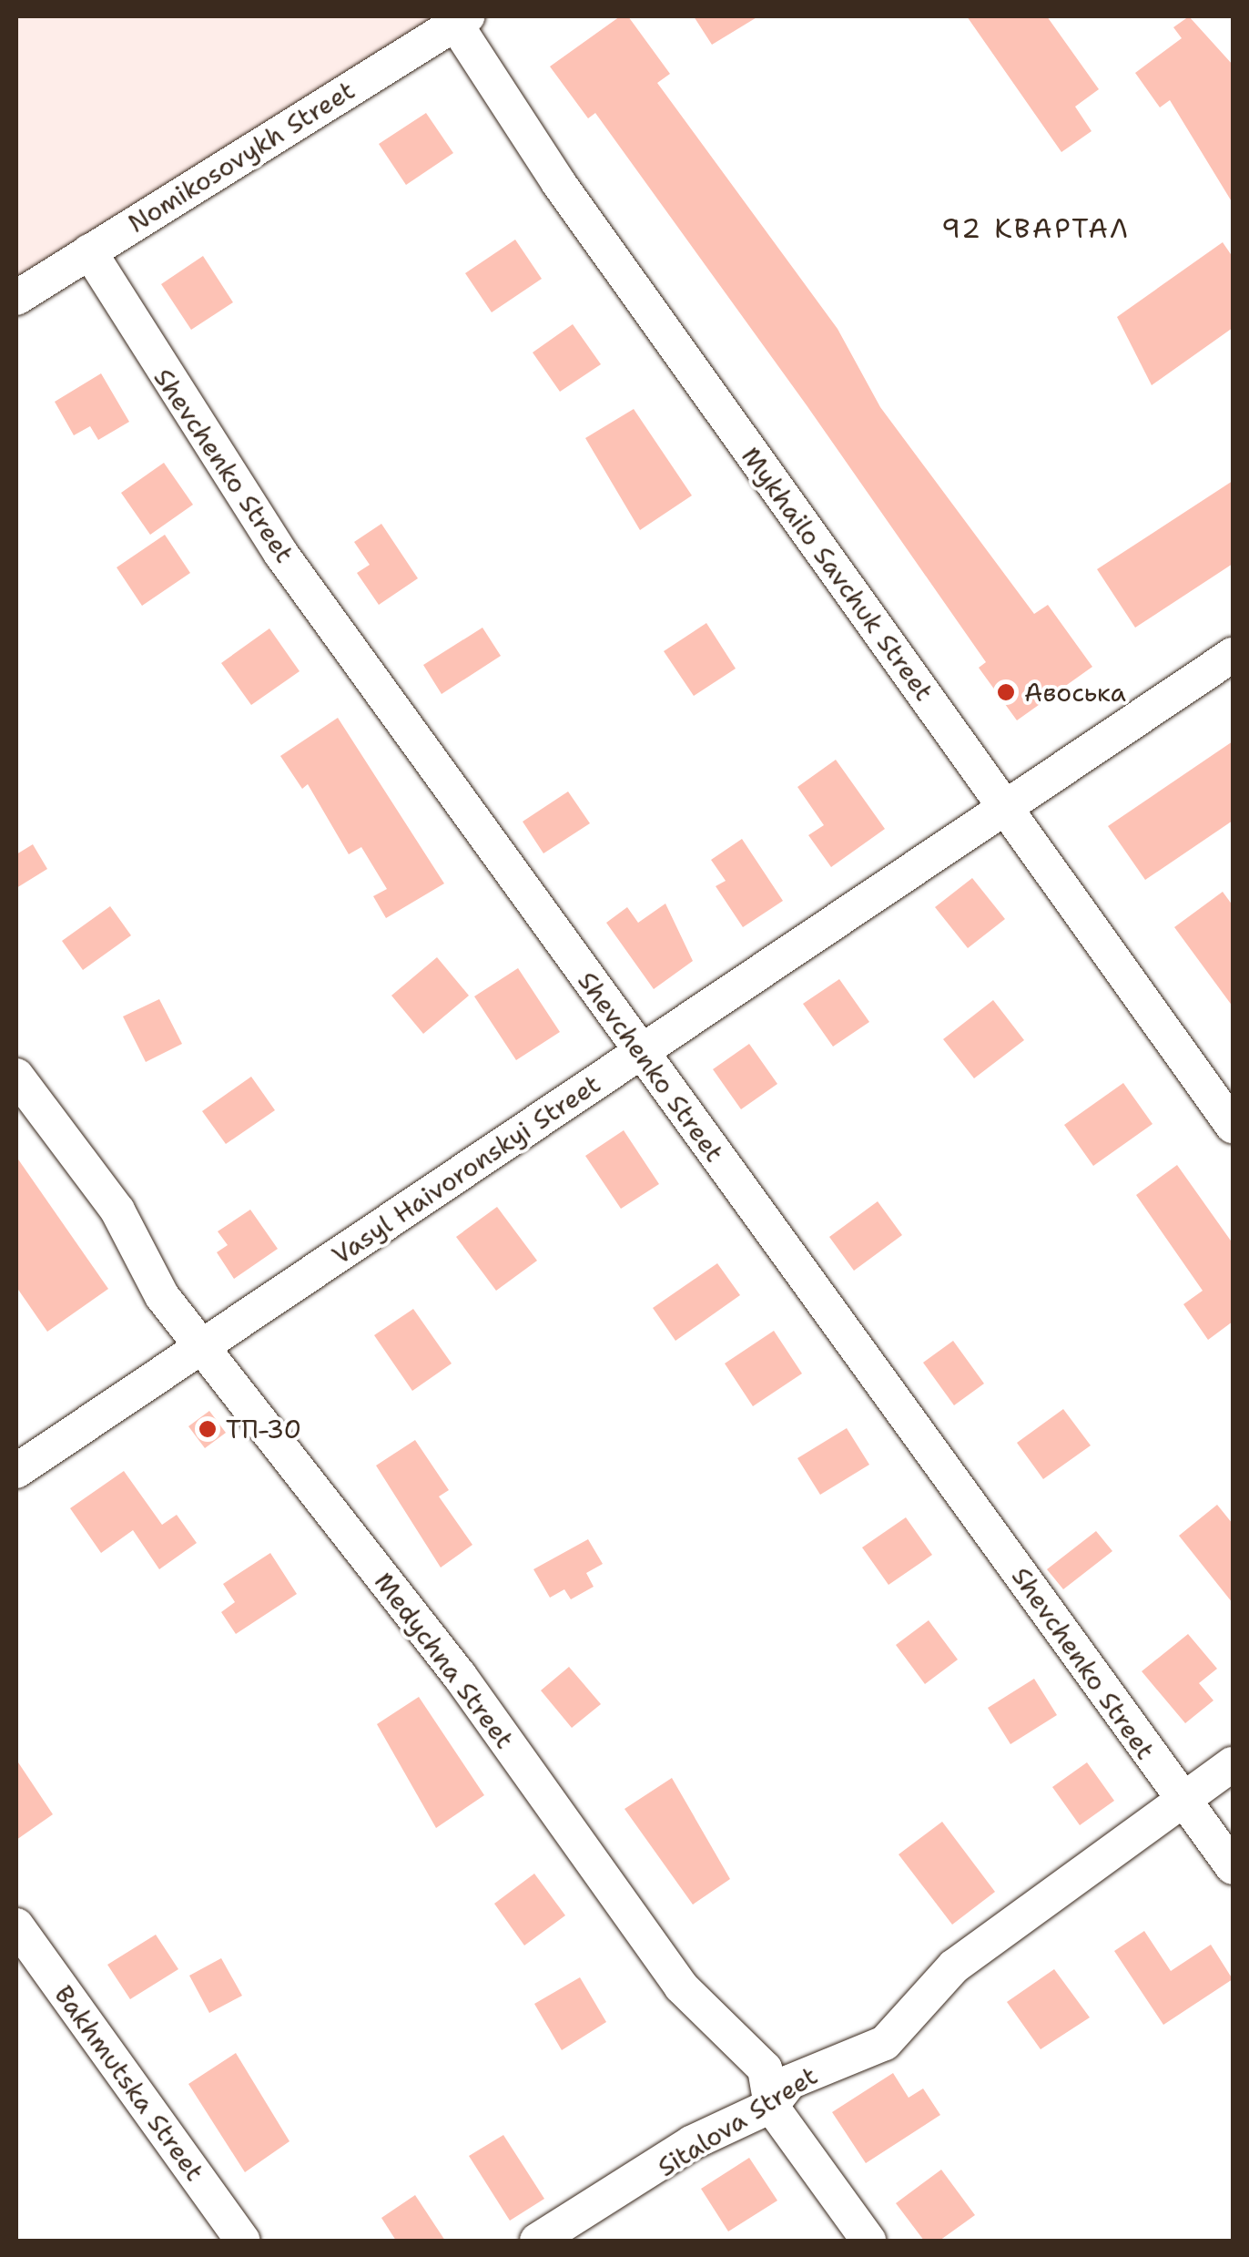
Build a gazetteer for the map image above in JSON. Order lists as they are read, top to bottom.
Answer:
{
  "streets": {
    "street": [
      "Nomikosovykh Street",
      "Shevchenko Street",
      "Mykhailo Savchuk Street",
      "Vasyl Haivoronskyi Street",
      "Medychna Street",
      "Bakhmutska Street",
      "Sitalova Street"
    ]
  },
  "crossings": [
    ["Nomikosovykh Street", "Shevchenko Street"],
    ["Nomikosovykh Street", "Mykhailo Savchuk Street"],
    ["Shevchenko Street", "Vasyl Haivoronskyi Street"],
    ["Shevchenko Street", "Sitalova Street"],
    ["Mykhailo Savchuk Street", "Vasyl Haivoronskyi Street"],
    ["Vasyl Haivoronskyi Street", "Medychna Street"],
    ["Medychna Street", "Sitalova Street"]
  ],
  "districts": ["92 КВАРТАЛ"],
  "places": ["Авоська", "ТП-30"]
}
